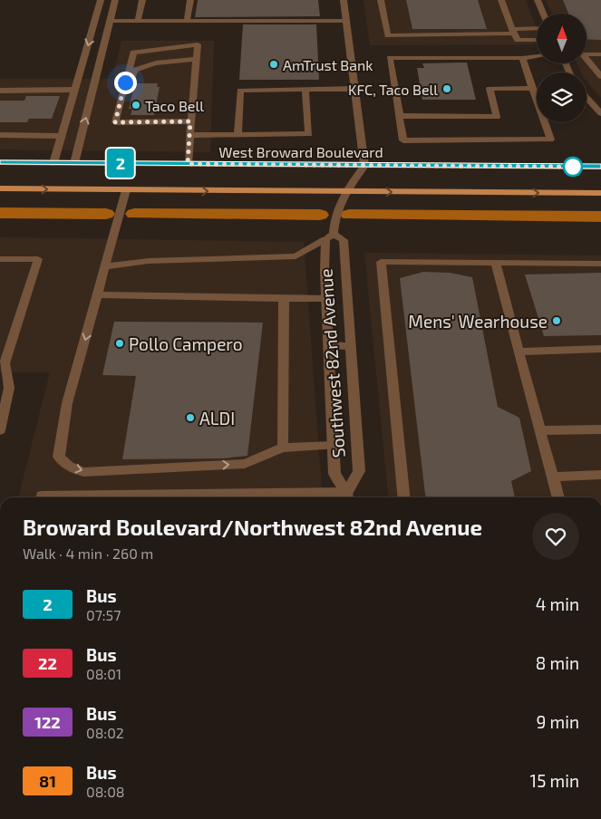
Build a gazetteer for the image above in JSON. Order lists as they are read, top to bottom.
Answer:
{
  "streets": {
    "main road": ["West Broward Boulevard"],
    "street": ["Southwest 82nd Avenue"]
  },
  "crossings": [
    ["West Broward Boulevard", "Southwest 82nd Avenue"]
  ],
  "places": [
    "AmTrust Bank",
    "KFC, Taco Bell",
    "Taco Bell",
    "Mens' Wearhouse",
    "Pollo Campero",
    "ALDI"
  ],
  "lines": ["bus line 2"],
  "north": "top",
  "page": {
    "on_map": "2",
    "heading": ["Broward Boulevard/Northwest 82nd Avenue", "Walk · 4 min · 260 m"],
    "list": [
      {
        "mark": "2",
        "name": "Bus",
        "note": "07:57",
        "value": "4 min"
      },
      {
        "mark": "22",
        "name": "Bus",
        "note": "08:01",
        "value": "8 min"
      },
      {
        "mark": "122",
        "name": "Bus",
        "note": "08:02",
        "value": "9 min"
      },
      {
        "mark": "81",
        "name": "Bus",
        "note": "08:08",
        "value": "15 min"
      }
    ]
  }
}
